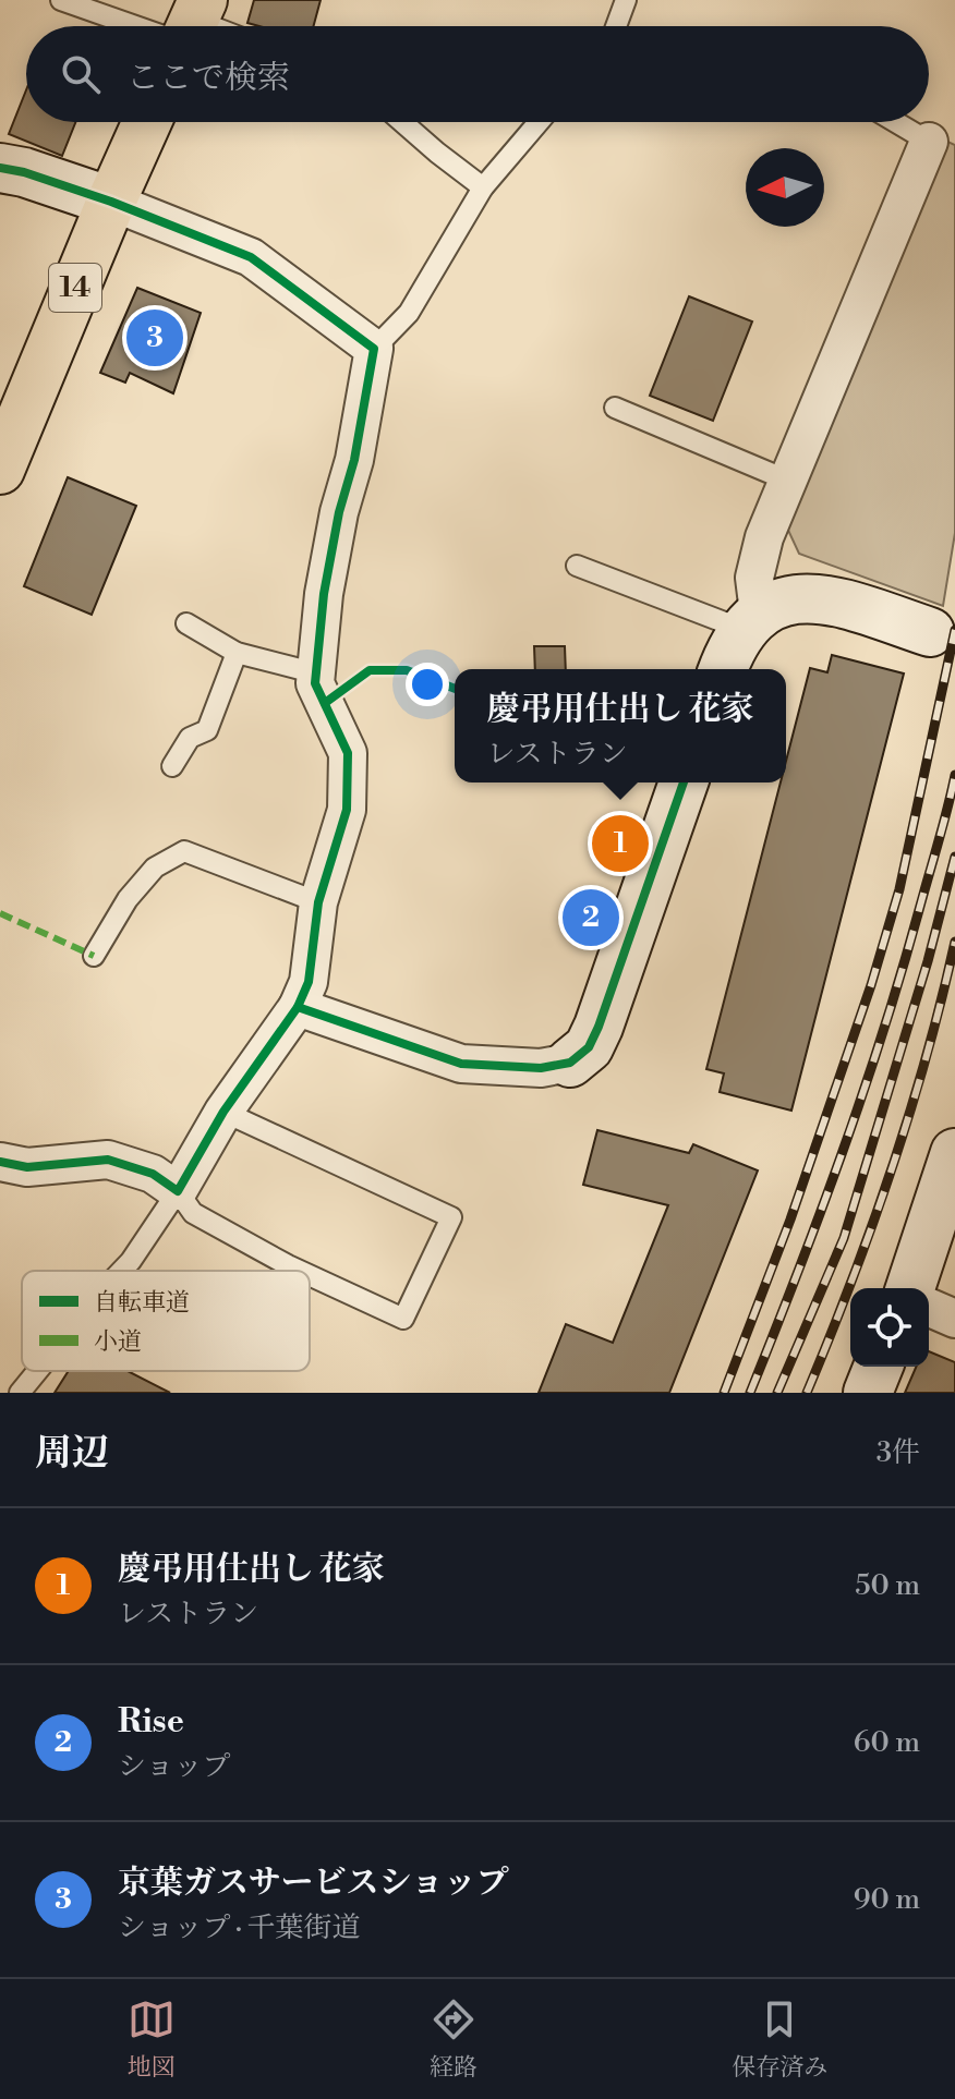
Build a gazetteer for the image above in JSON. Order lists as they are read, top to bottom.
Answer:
{
  "streets": {
    "highway": ["14"]
  },
  "legend": ["自転車道", "小道"],
  "north": "left",
  "page": {
    "search": "ここで検索",
    "pins": ["3", "1", "2"],
    "popup": ["慶弔用仕出し 花家", "レストラン"],
    "heading": ["周辺", "3件"],
    "list": [
      {
        "mark": "1",
        "name": "慶弔用仕出し 花家",
        "note": "レストラン",
        "value": "50 m"
      },
      {
        "mark": "2",
        "name": "Rise",
        "note": "ショップ",
        "value": "60 m"
      },
      {
        "mark": "3",
        "name": "京葉ガスサービスショップ",
        "note": "ショップ · 千葉街道",
        "value": "90 m"
      }
    ],
    "nav": ["地図", "経路", "保存済み"]
  }
}
